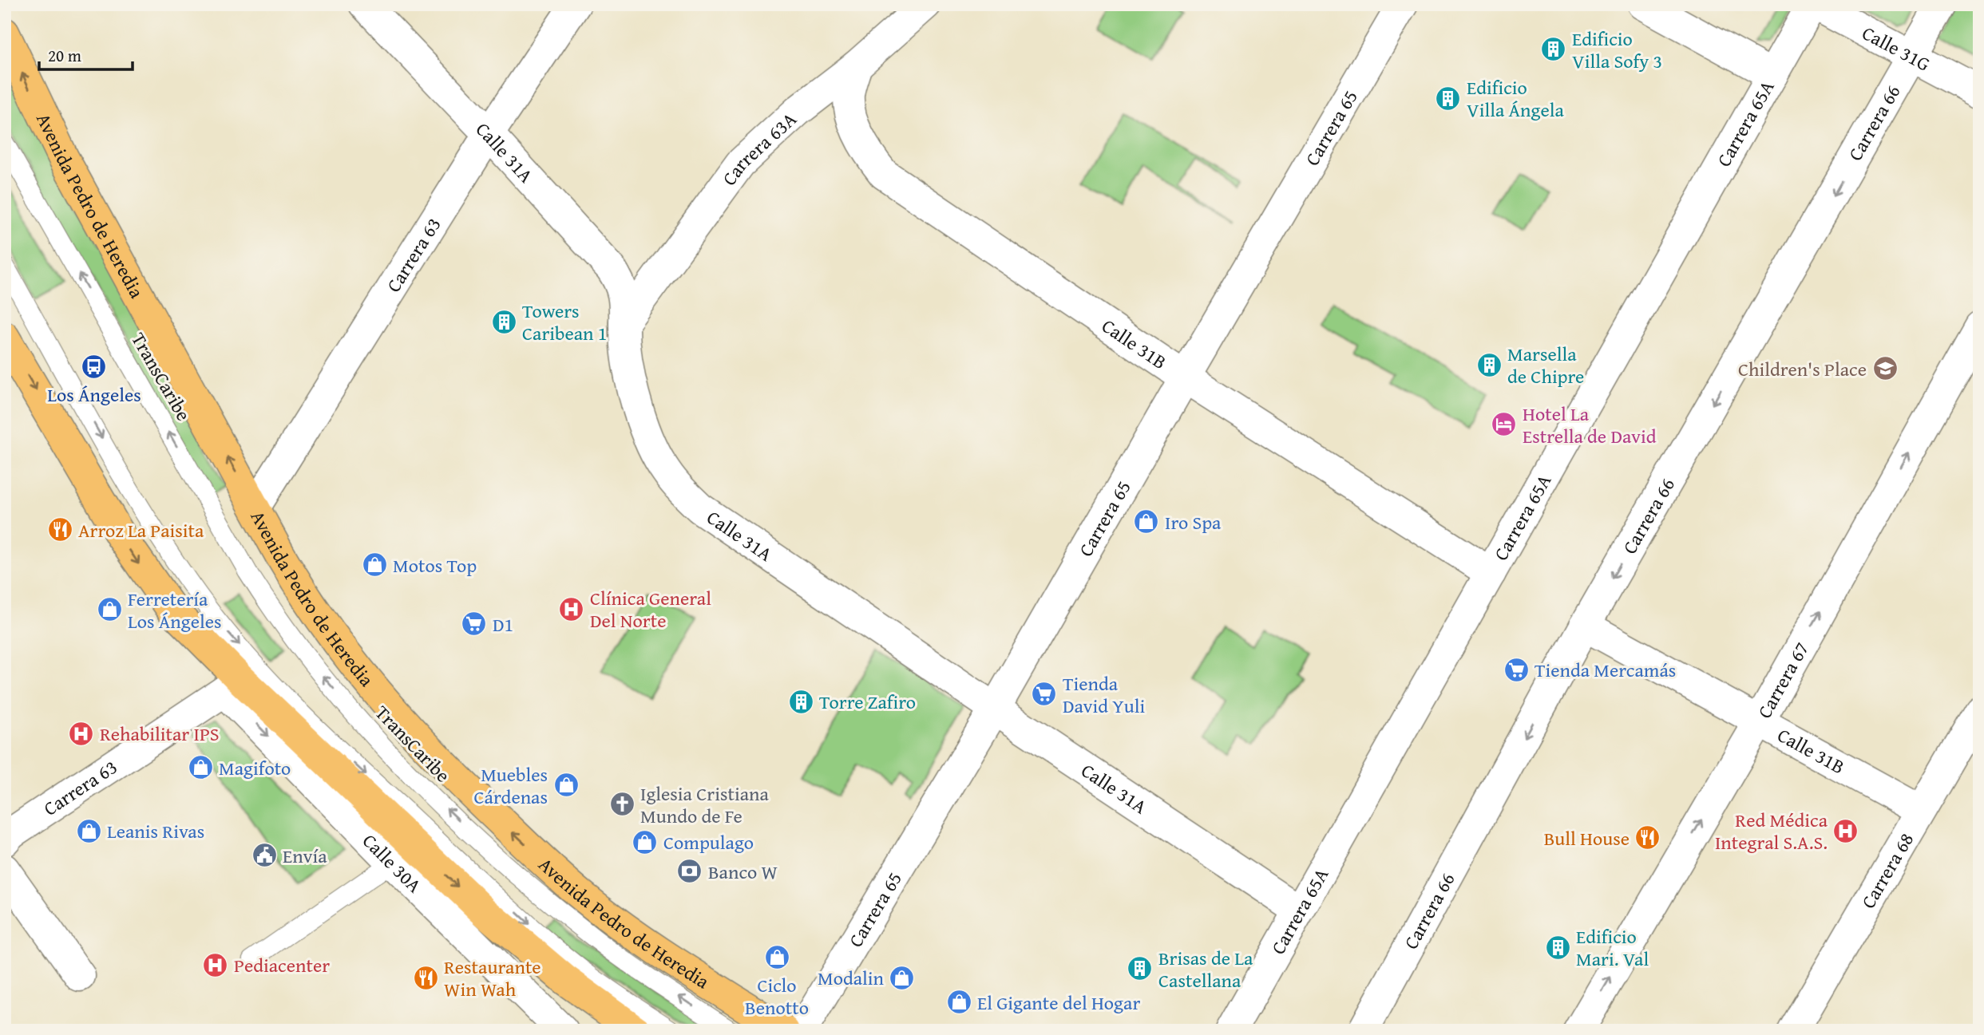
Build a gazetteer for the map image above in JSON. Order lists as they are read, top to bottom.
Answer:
{
  "streets": {
    "highway": ["Avenida Pedro de Heredia"],
    "street": [
      "Calle 31G",
      "Carrera 65A",
      "Carrera 66",
      "Carrera 65",
      "Carrera 63A",
      "Calle 31A",
      "Carrera 63",
      "Calle 31B",
      "Carrera 67",
      "Calle 30A",
      "Carrera 68"
    ],
    "lane": ["TransCaribe"]
  },
  "crossings": [
    ["Calle 31G", "Carrera 65A"],
    ["Calle 31G", "Carrera 66"],
    ["Carrera 65A", "Calle 31A"],
    ["Carrera 65A", "Calle 31B"],
    ["Carrera 66", "Calle 31B"],
    ["Carrera 65", "Calle 31A"],
    ["Carrera 65", "Calle 31B"],
    ["Carrera 63A", "Calle 31A"],
    ["Carrera 63A", "Calle 31B"],
    ["Calle 31A", "Carrera 63"],
    ["Avenida Pedro de Heredia", "Carrera 63"],
    ["Carrera 63", "Calle 30A"],
    ["Calle 31B", "Carrera 67"],
    ["Calle 31B", "Carrera 68"]
  ],
  "one_way": ["Carrera 66", "Carrera 67", "Calle 30A"],
  "places": {
    "building": [
      "Edificio Villa Sofy 3",
      "Edificio Villa Ángela",
      "Towers Caribean 1",
      "Marsella de Chipre",
      "Torre Zafiro",
      "Edificio Mari. Val",
      "Brisas de La Castellana"
    ],
    "bus stop": ["Los Ángeles"],
    "school or university": ["Children's Place"],
    "hotel": ["Hotel La Estrella de David"],
    "shop": [
      "Iro Spa",
      "Motos Top",
      "Ferretería Los Ángeles",
      "Magifoto",
      "Muebles Cárdenas",
      "Leanis Rivas",
      "Compulago",
      "Ciclo Benotto",
      "Modalin",
      "El Gigante del Hogar"
    ],
    "restaurant": ["Arroz La Paisita", "Bull House", "Restaurante Win Wah"],
    "hospital": [
      "Clínica General Del Norte",
      "Rehabilitar IPS",
      "Red Médica Integral S.A.S.",
      "Pediacenter"
    ],
    "supermarket": ["D1", "Tienda Mercamás", "Tienda David Yuli"],
    "church": ["Iglesia Cristiana Mundo de Fe"],
    "public building": ["Envía"],
    "bank": ["Banco W"]
  },
  "scale_bar": "20 m"
}
